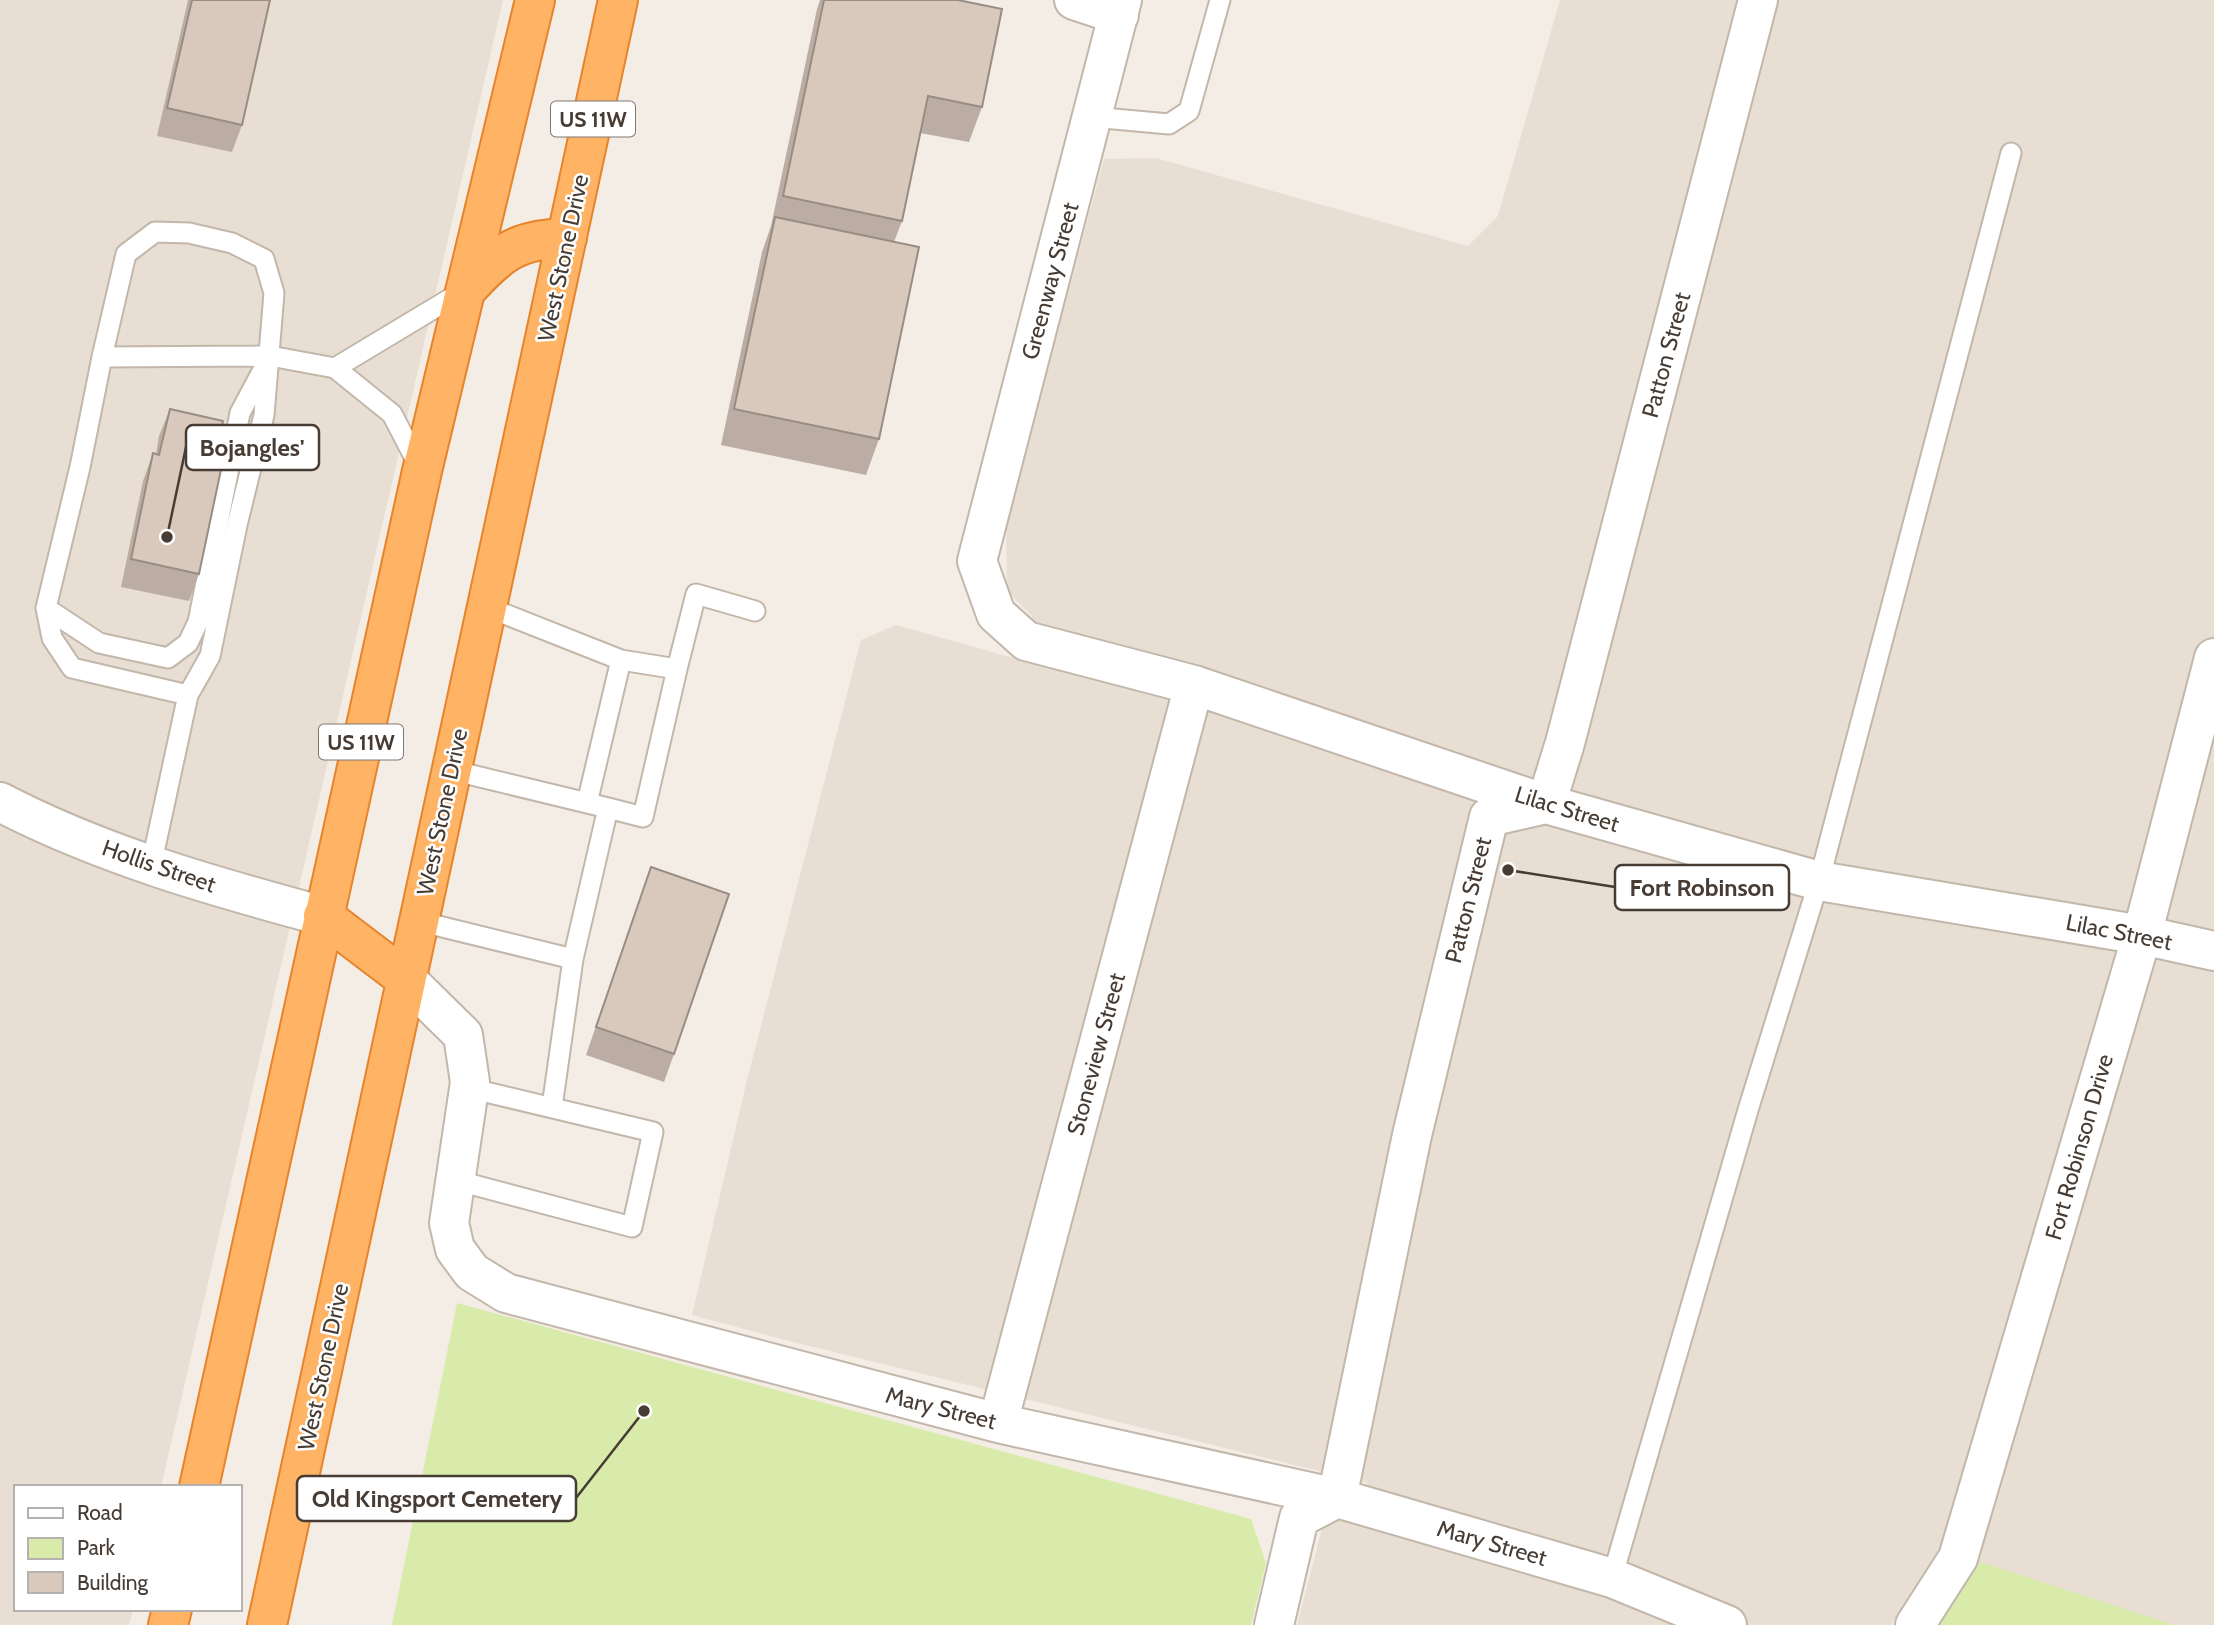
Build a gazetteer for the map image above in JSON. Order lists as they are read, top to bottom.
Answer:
{
  "streets": {
    "highway": ["US 11W", "West Stone Drive"],
    "street": [
      "Greenway Street",
      "Patton Street",
      "Lilac Street",
      "Hollis Street",
      "Stoneview Street",
      "Fort Robinson Drive",
      "Mary Street"
    ]
  },
  "crossings": [
    ["US 11W", "Hollis Street"],
    ["West Stone Drive", "Mary Street"],
    ["Greenway Street", "Lilac Street"],
    ["Patton Street", "Lilac Street"],
    ["Patton Street", "Mary Street"],
    ["Lilac Street", "Stoneview Street"],
    ["Lilac Street", "Fort Robinson Drive"],
    ["Stoneview Street", "Mary Street"]
  ],
  "places": ["Bojangles'", "Fort Robinson", "Old Kingsport Cemetery"],
  "legend": ["Road", "Park", "Building"]
}
